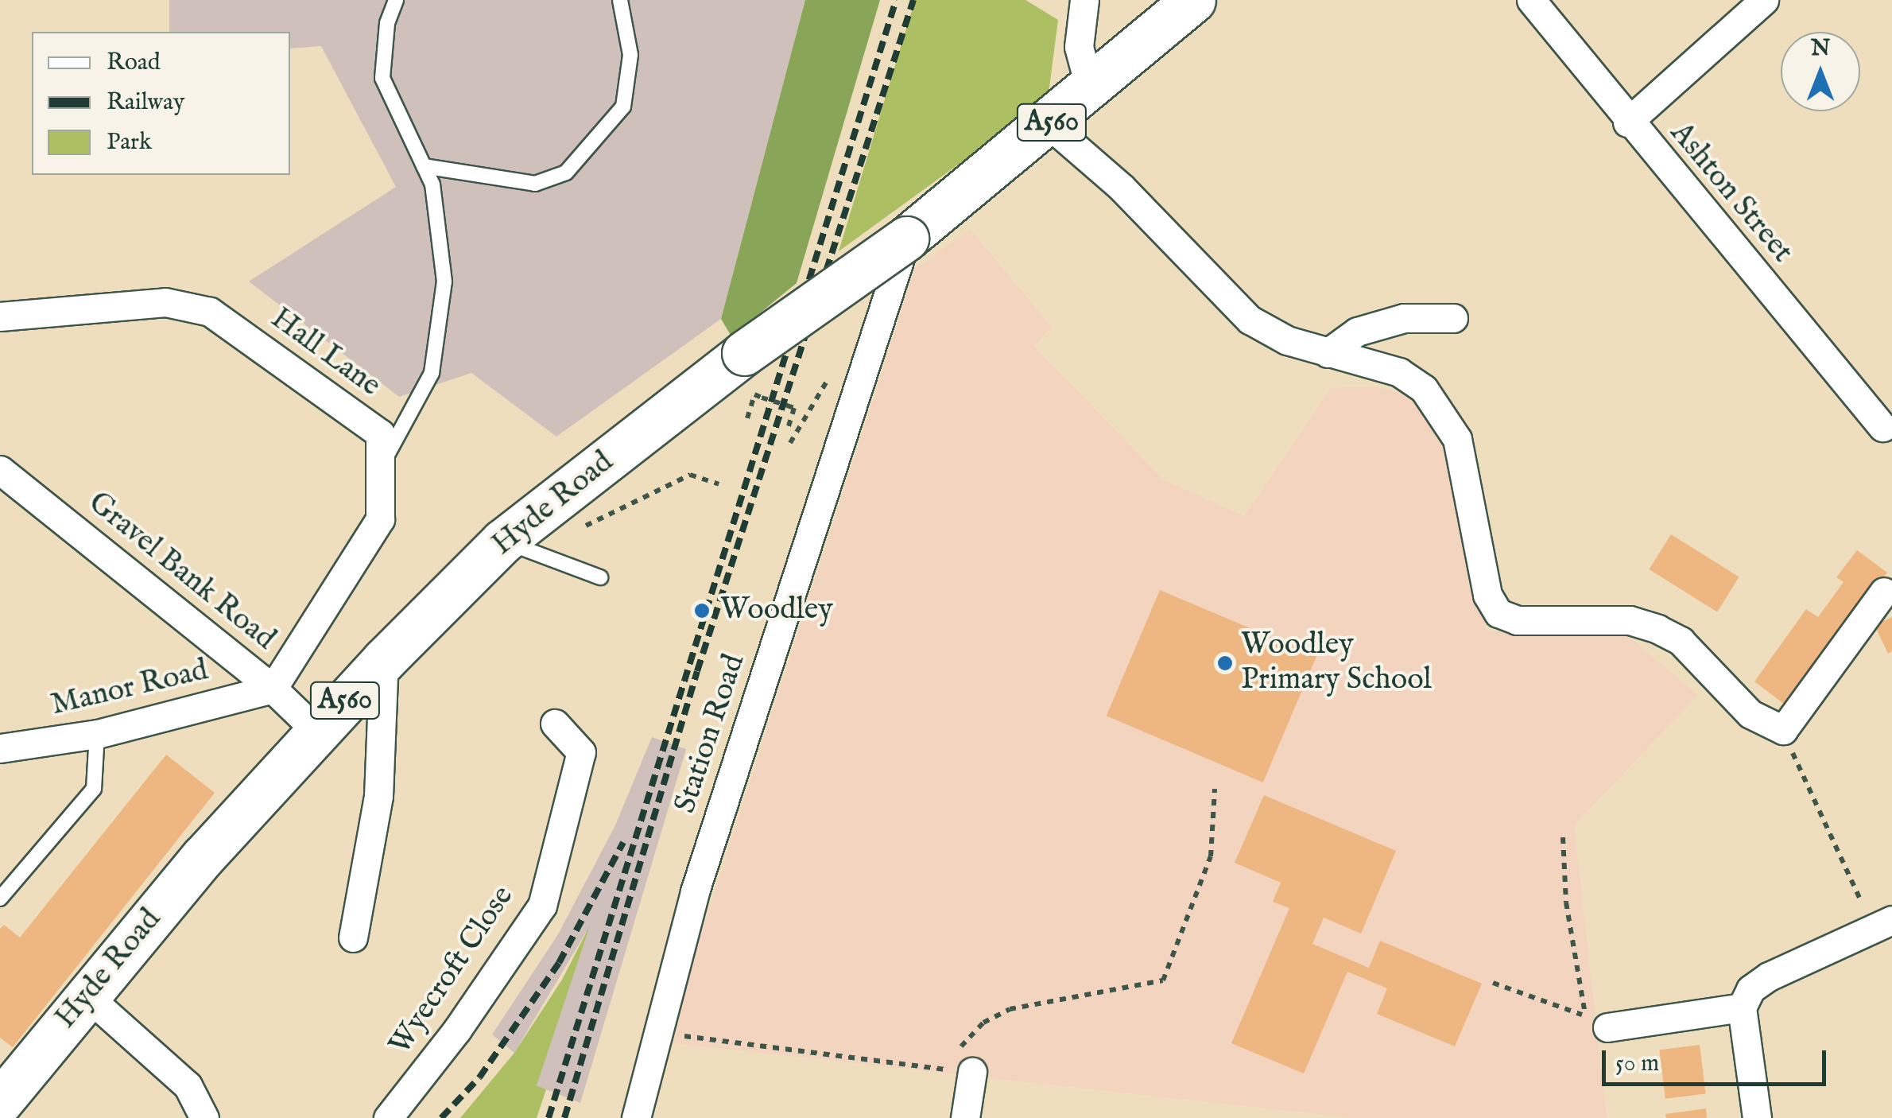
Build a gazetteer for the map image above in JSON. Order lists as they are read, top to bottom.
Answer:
{
  "streets": {
    "main road": ["A560", "Hyde Road"],
    "street": [
      "Ashton Street",
      "Hall Lane",
      "Gravel Bank Road",
      "Manor Road",
      "Station Road",
      "Wyecroft Close"
    ]
  },
  "crossings": [
    ["Hall Lane", "Gravel Bank Road"],
    ["Hall Lane", "Manor Road"],
    ["Hyde Road", "Gravel Bank Road"],
    ["Hyde Road", "Station Road"],
    ["Gravel Bank Road", "Manor Road"]
  ],
  "places": ["Woodley", "Woodley Primary School"],
  "legend": ["Road", "Railway", "Park"],
  "scale_bar": "50 m",
  "north": "top"
}
